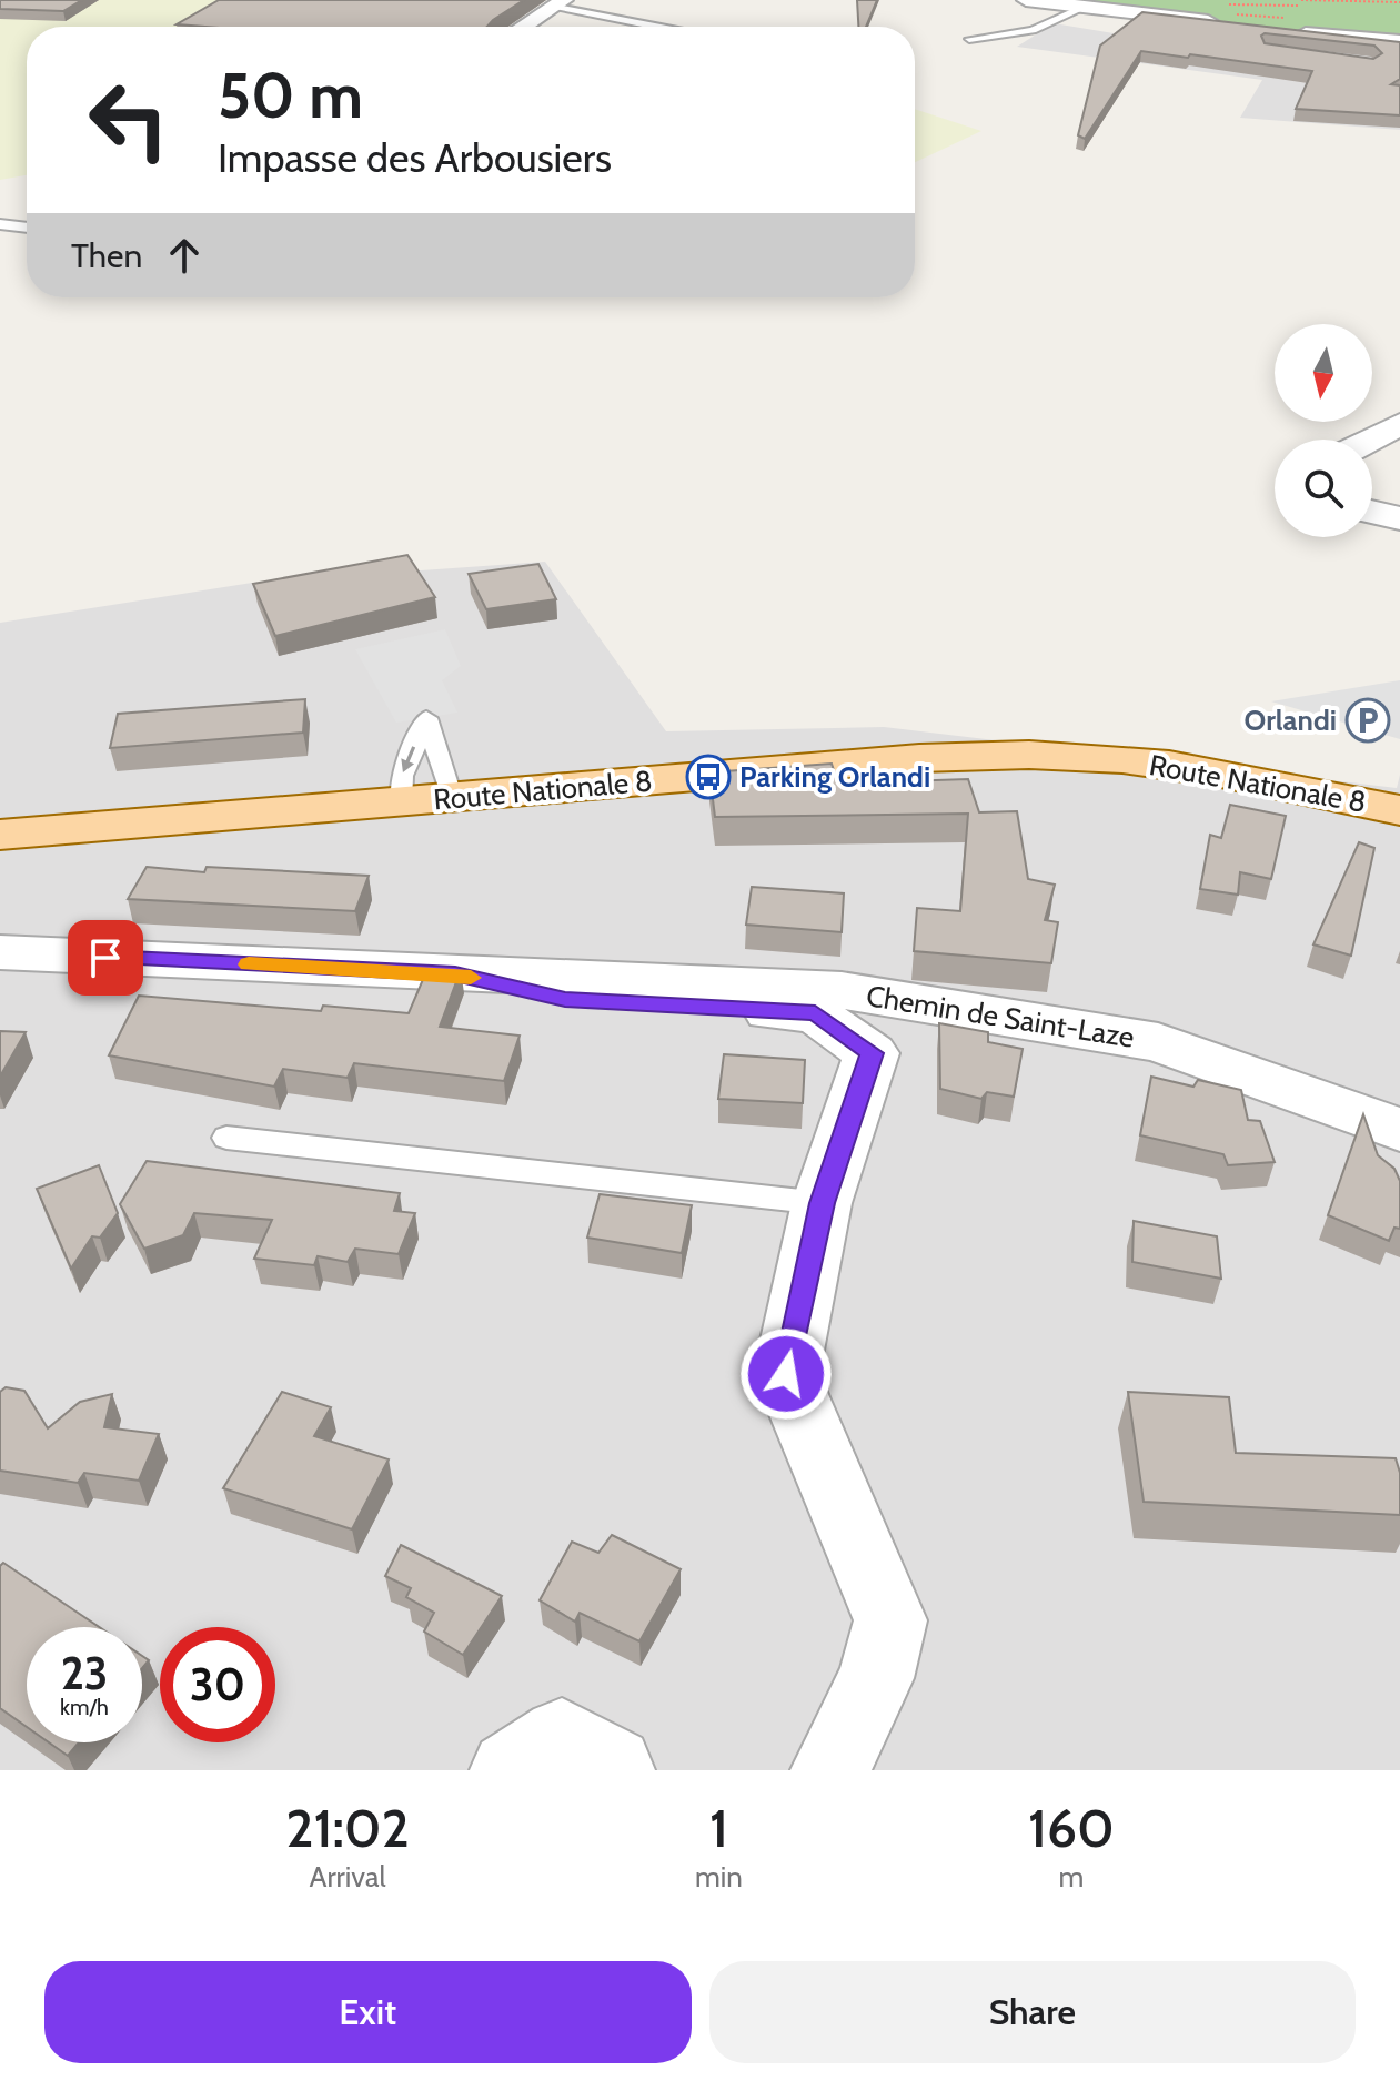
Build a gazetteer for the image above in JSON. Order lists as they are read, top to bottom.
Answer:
{
  "streets": {
    "main road": ["Route Nationale 8"],
    "street": ["Chemin de Saint-Laze"]
  },
  "places": {
    "parking": ["Orlandi"],
    "bus stop": ["Parking Orlandi"]
  },
  "north": "bottom",
  "page": {
    "turn": ["50 m", "Impasse des Arbousiers"],
    "then": "Then",
    "speed": "23 km/h",
    "limit": "30",
    "eta": [
      "21:02",
      "Arrival",
      "1",
      "min",
      "160",
      "m"
    ],
    "buttons": ["Exit", "Share"]
  }
}
